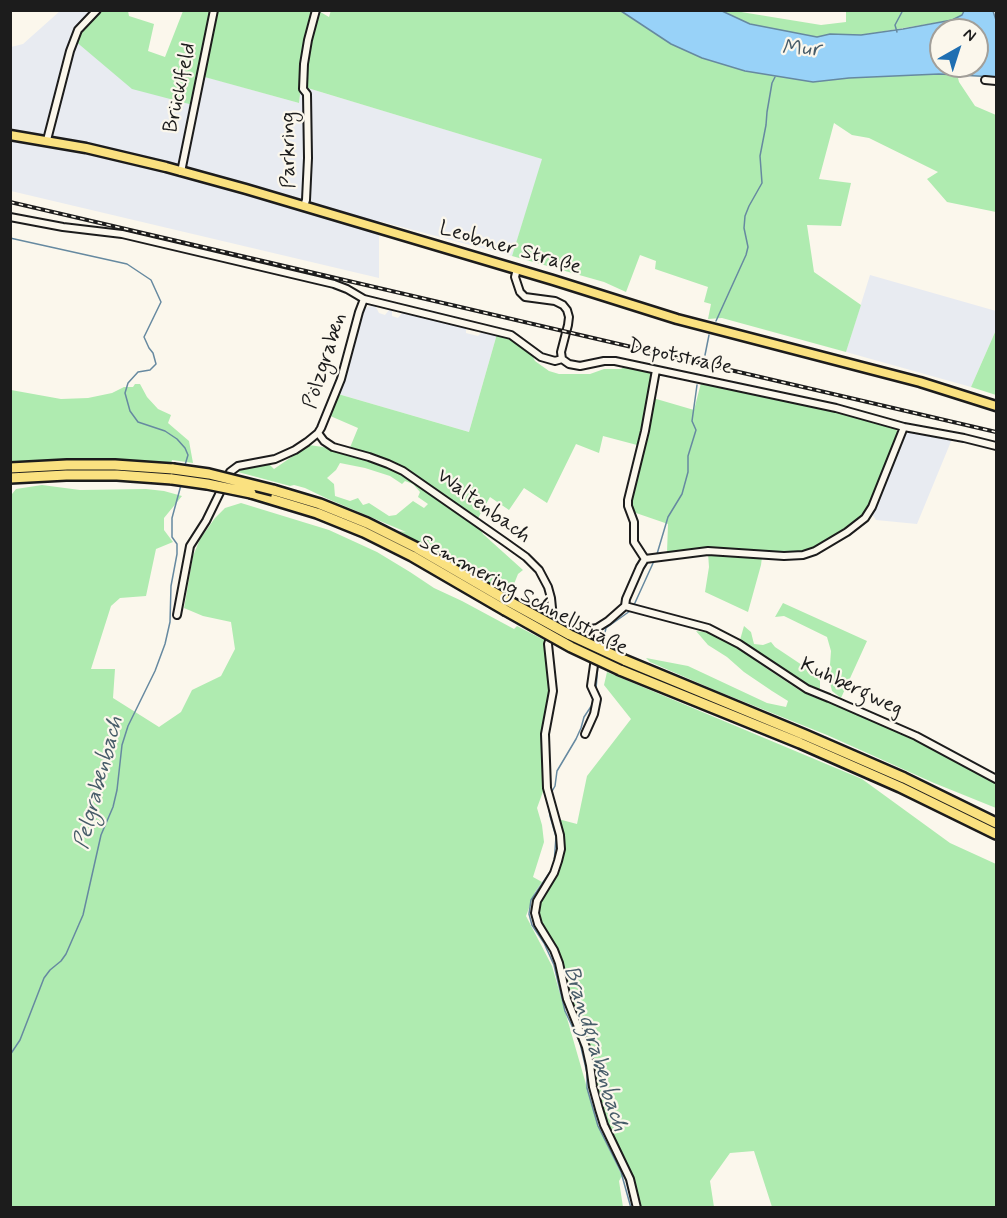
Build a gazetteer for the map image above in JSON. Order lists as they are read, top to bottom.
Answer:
{
  "streets": {
    "highway": ["Semmering Schnellstraße"],
    "main road": ["Leobner Straße"],
    "street": [
      "Brücklfeld",
      "Parkring",
      "Depotstraße",
      "Pölzgraben",
      "Waltenbach",
      "Kuhbergweg"
    ]
  },
  "crossings": [
    ["Brücklfeld", "Leobner Straße"],
    ["Parkring", "Leobner Straße"],
    ["Depotstraße", "Pölzgraben"],
    ["Pölzgraben", "Waltenbach"]
  ],
  "water": ["Mur", "Pelgrabenbach", "Brandgrabenbach"],
  "north": "top right"
}
